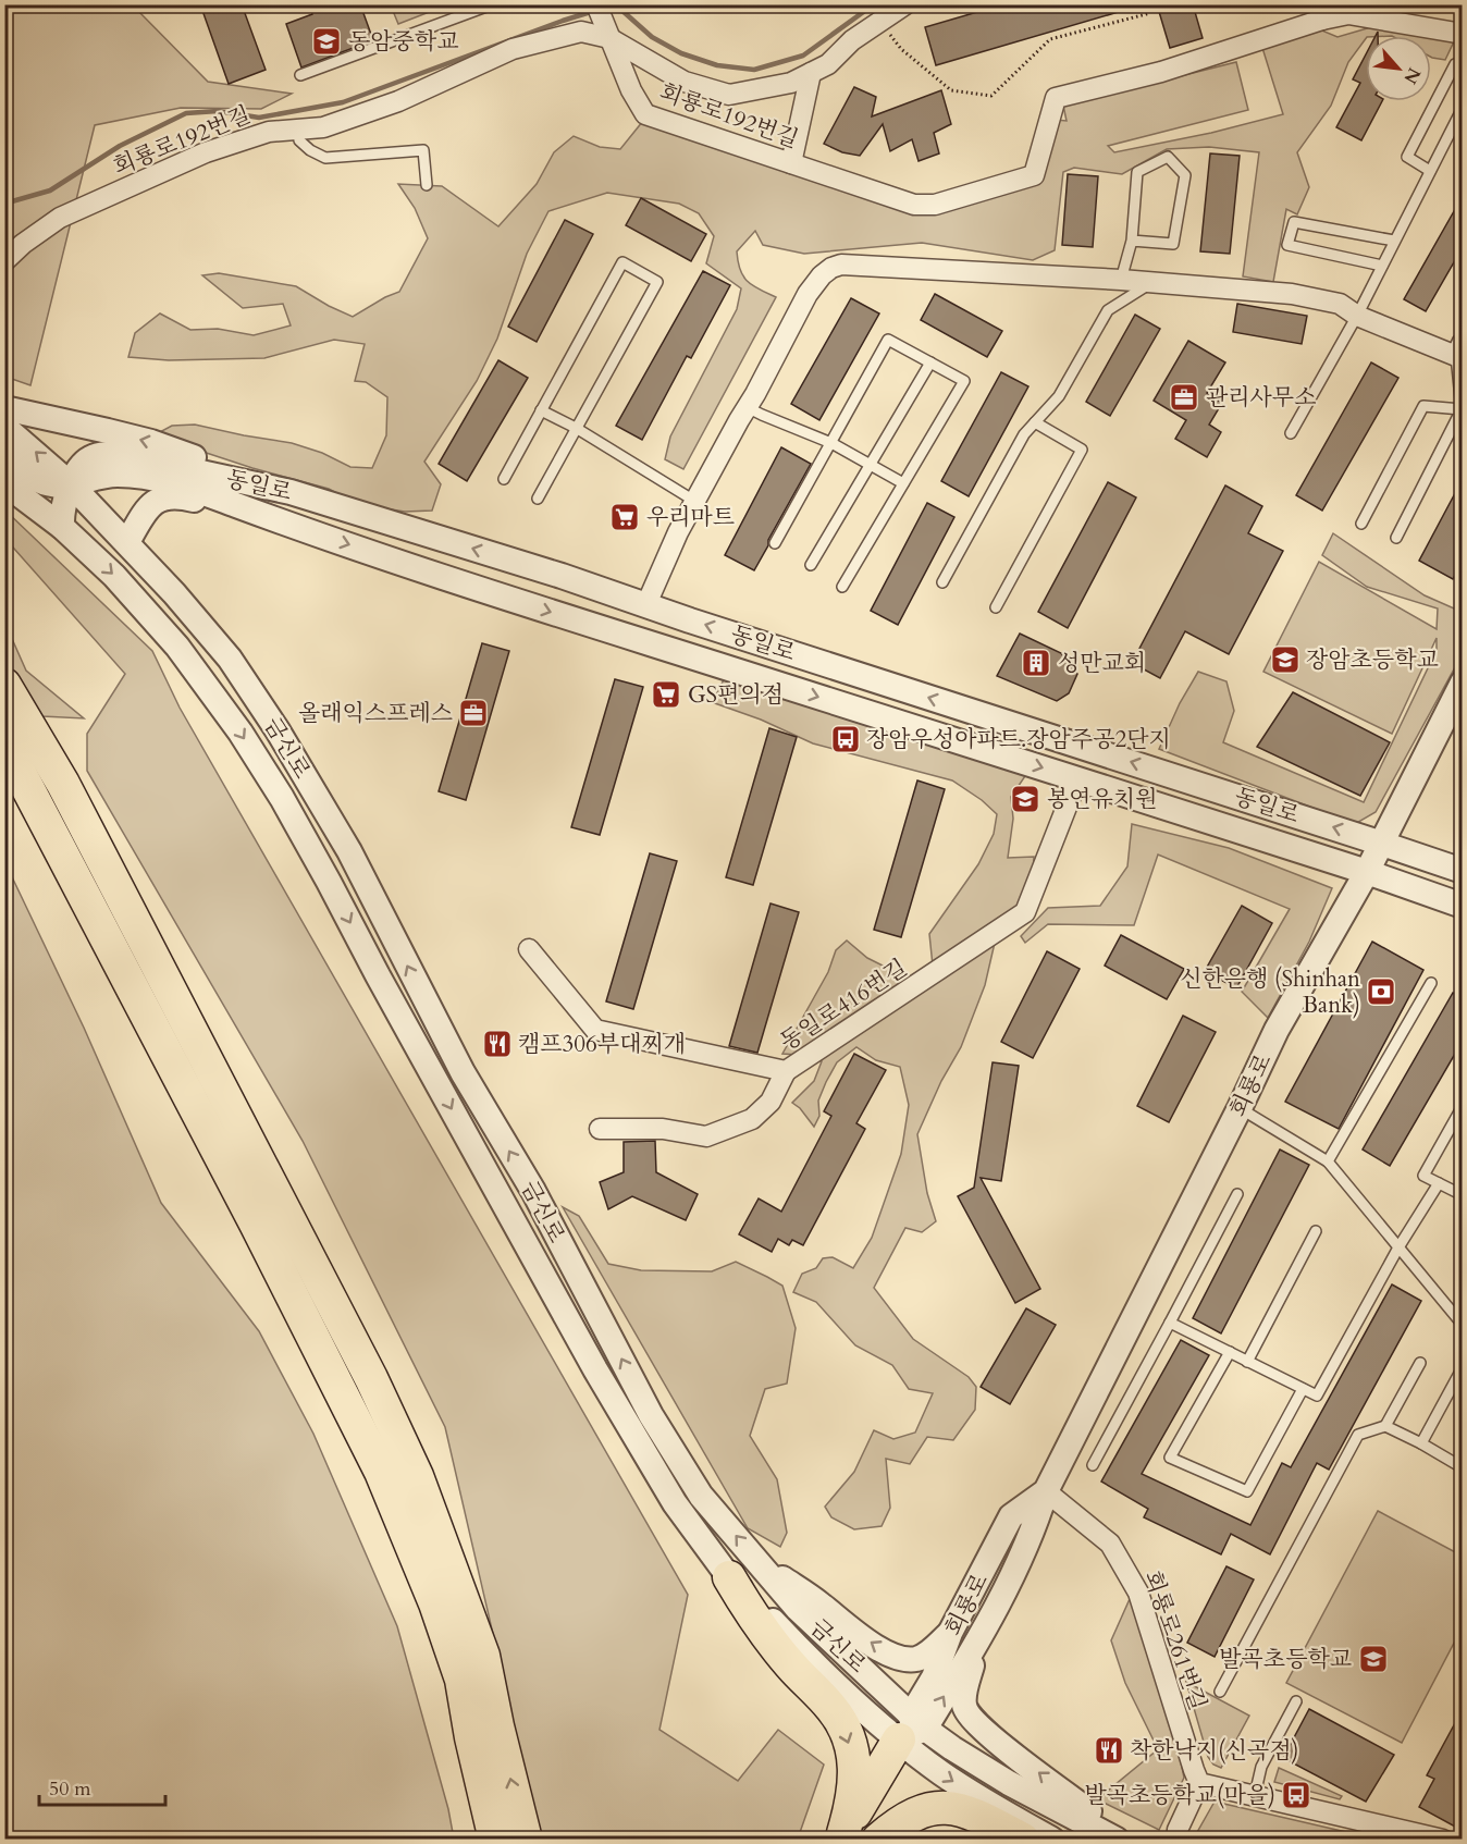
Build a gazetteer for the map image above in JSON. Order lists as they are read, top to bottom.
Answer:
{
  "streets": {
    "street": [
      "회룡로192번길",
      "동일로",
      "금신로",
      "동일로416번길",
      "회룡로",
      "회룡로261번길"
    ]
  },
  "crossings": [
    ["동일로", "금신로"],
    ["동일로", "동일로416번길"],
    ["동일로", "회룡로"],
    ["금신로", "회룡로"],
    ["회룡로", "회룡로261번길"]
  ],
  "places": {
    "school or university": [
      "동암중학교",
      "장암초등학교",
      "봉연유치원",
      "발곡초등학교"
    ],
    "office": ["관리사무소", "올래익스프레스"],
    "supermarket": ["우리마트", "GS편의점"],
    "building": ["성만교회"],
    "bus stop": ["장암우성아파트.장암주공2단지", "발곡초등학교(마을)"],
    "bank": ["신한은행 (Shinhan Bank)"],
    "restaurant": ["캠프306부대찌개", "착한낙지(신곡점)"]
  },
  "scale_bar": "50 m",
  "north": "bottom right"
}
